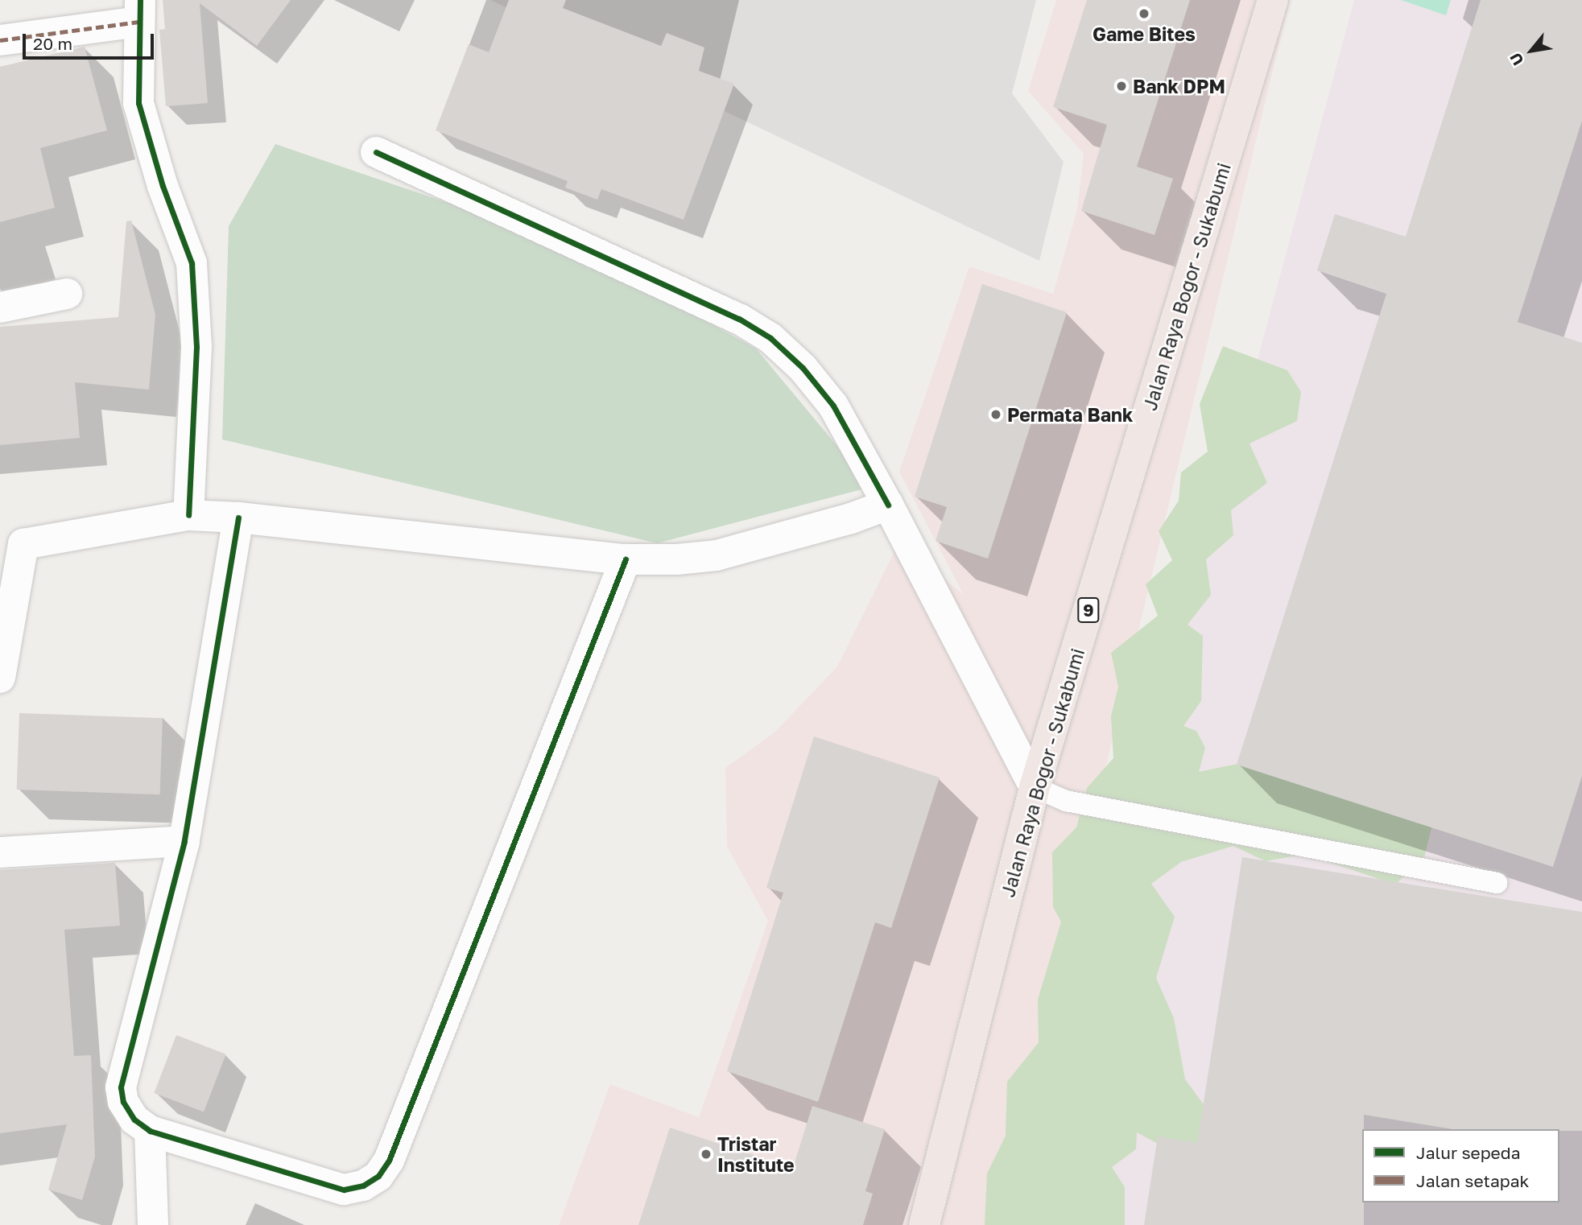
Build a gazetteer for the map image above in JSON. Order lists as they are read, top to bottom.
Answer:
{
  "streets": {
    "highway": ["Jalan Raya Bogor - Sukabumi", "9"]
  },
  "places": [
    "Game Bites",
    "Bank DPM",
    "Permata Bank",
    "Tristar Institute"
  ],
  "legend": ["Jalur sepeda", "Jalan setapak"],
  "scale_bar": "20 m",
  "north": "bottom left"
}
